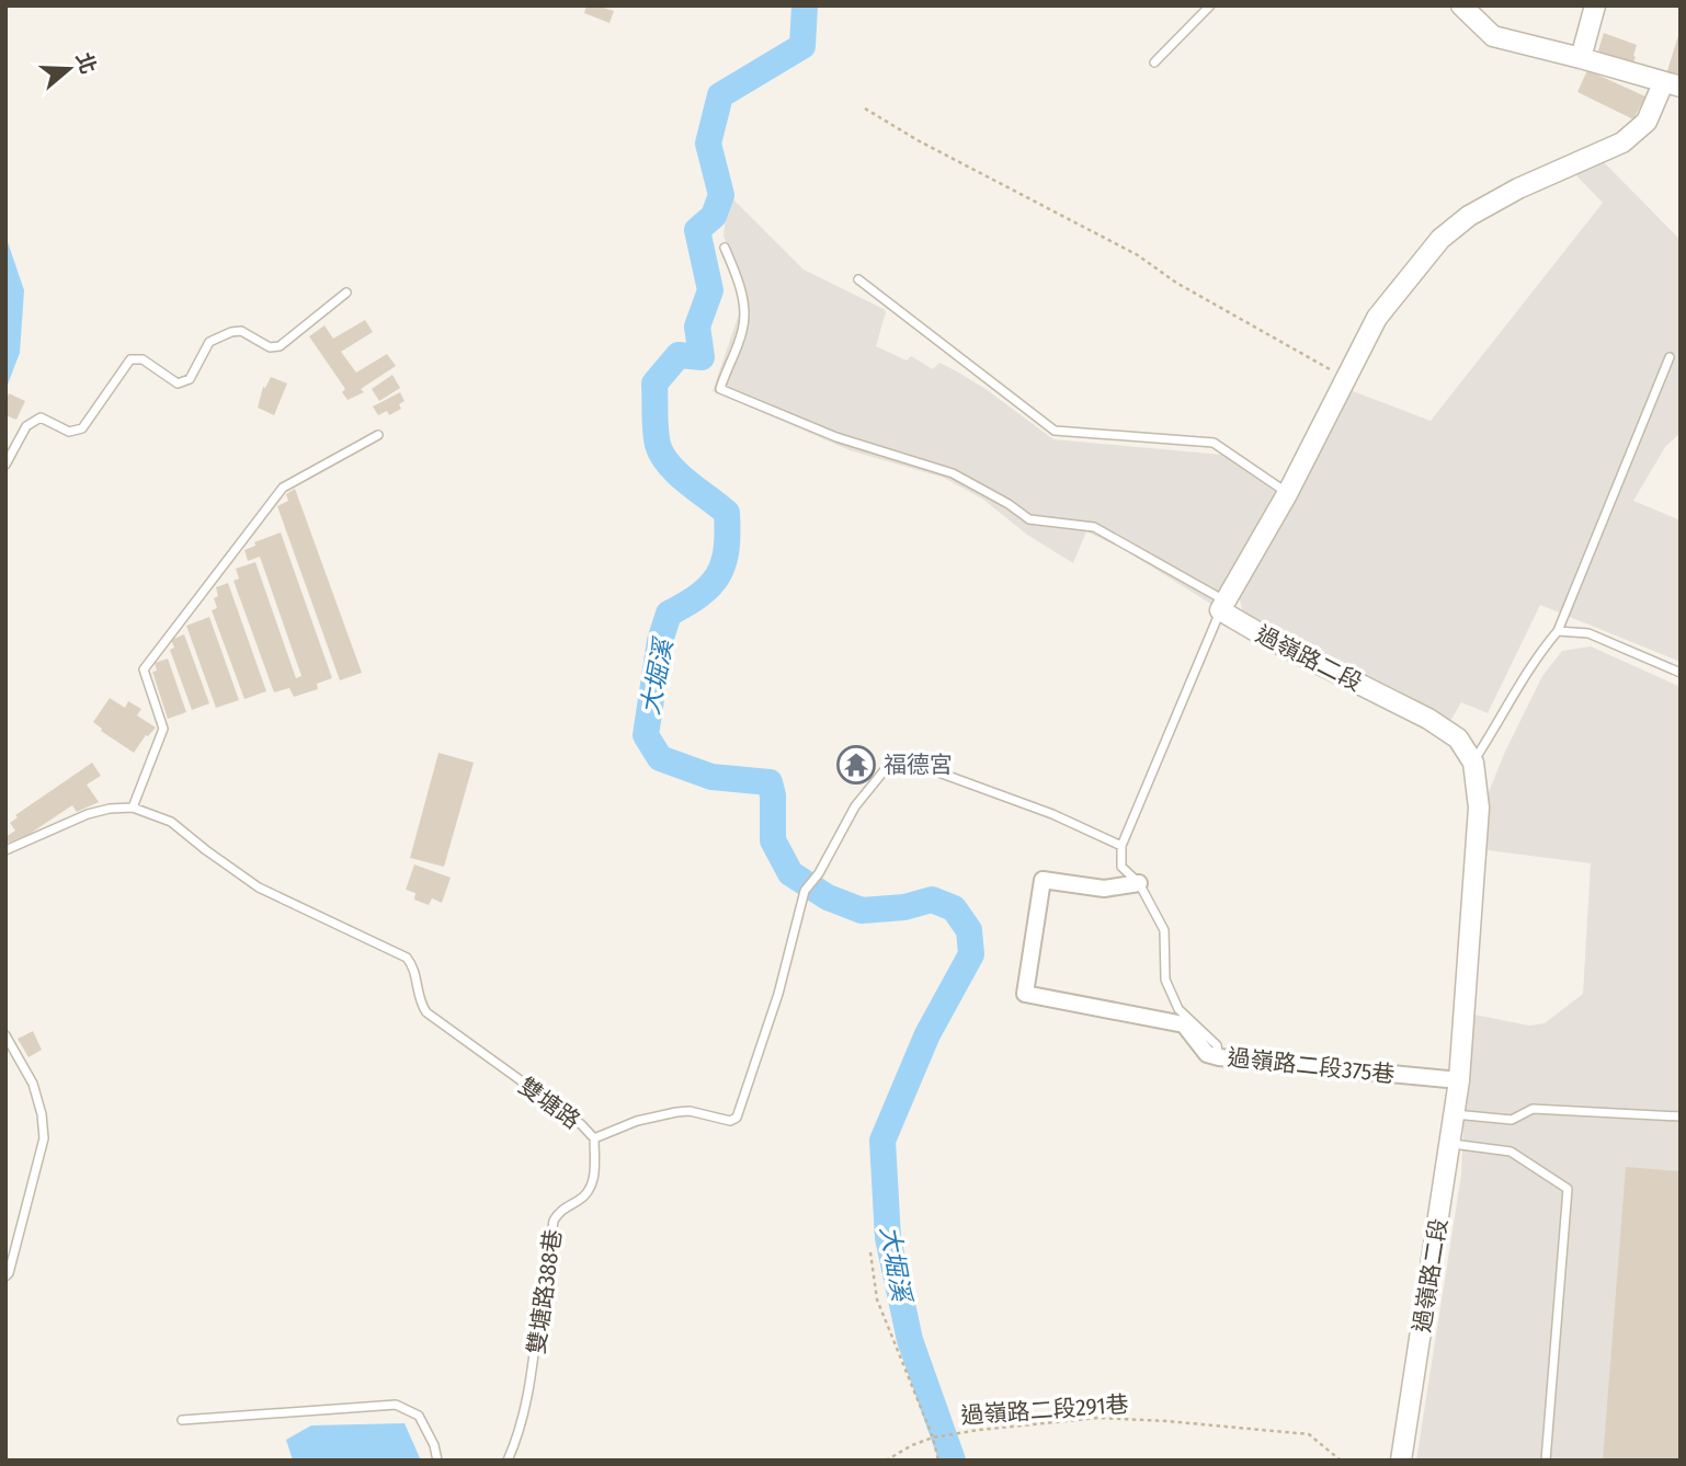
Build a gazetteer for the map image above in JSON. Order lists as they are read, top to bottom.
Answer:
{
  "streets": {
    "street": ["過嶺路二段", "過嶺路二段375巷"],
    "lane": ["雙塘路", "雙塘路388巷"],
    "path": ["過嶺路二段291巷"]
  },
  "crossings": [
    ["過嶺路二段", "過嶺路二段375巷"],
    ["雙塘路", "雙塘路388巷"]
  ],
  "water": ["大堀溪"],
  "places": {
    "temple": ["福德宮"]
  },
  "north": "right"
}
